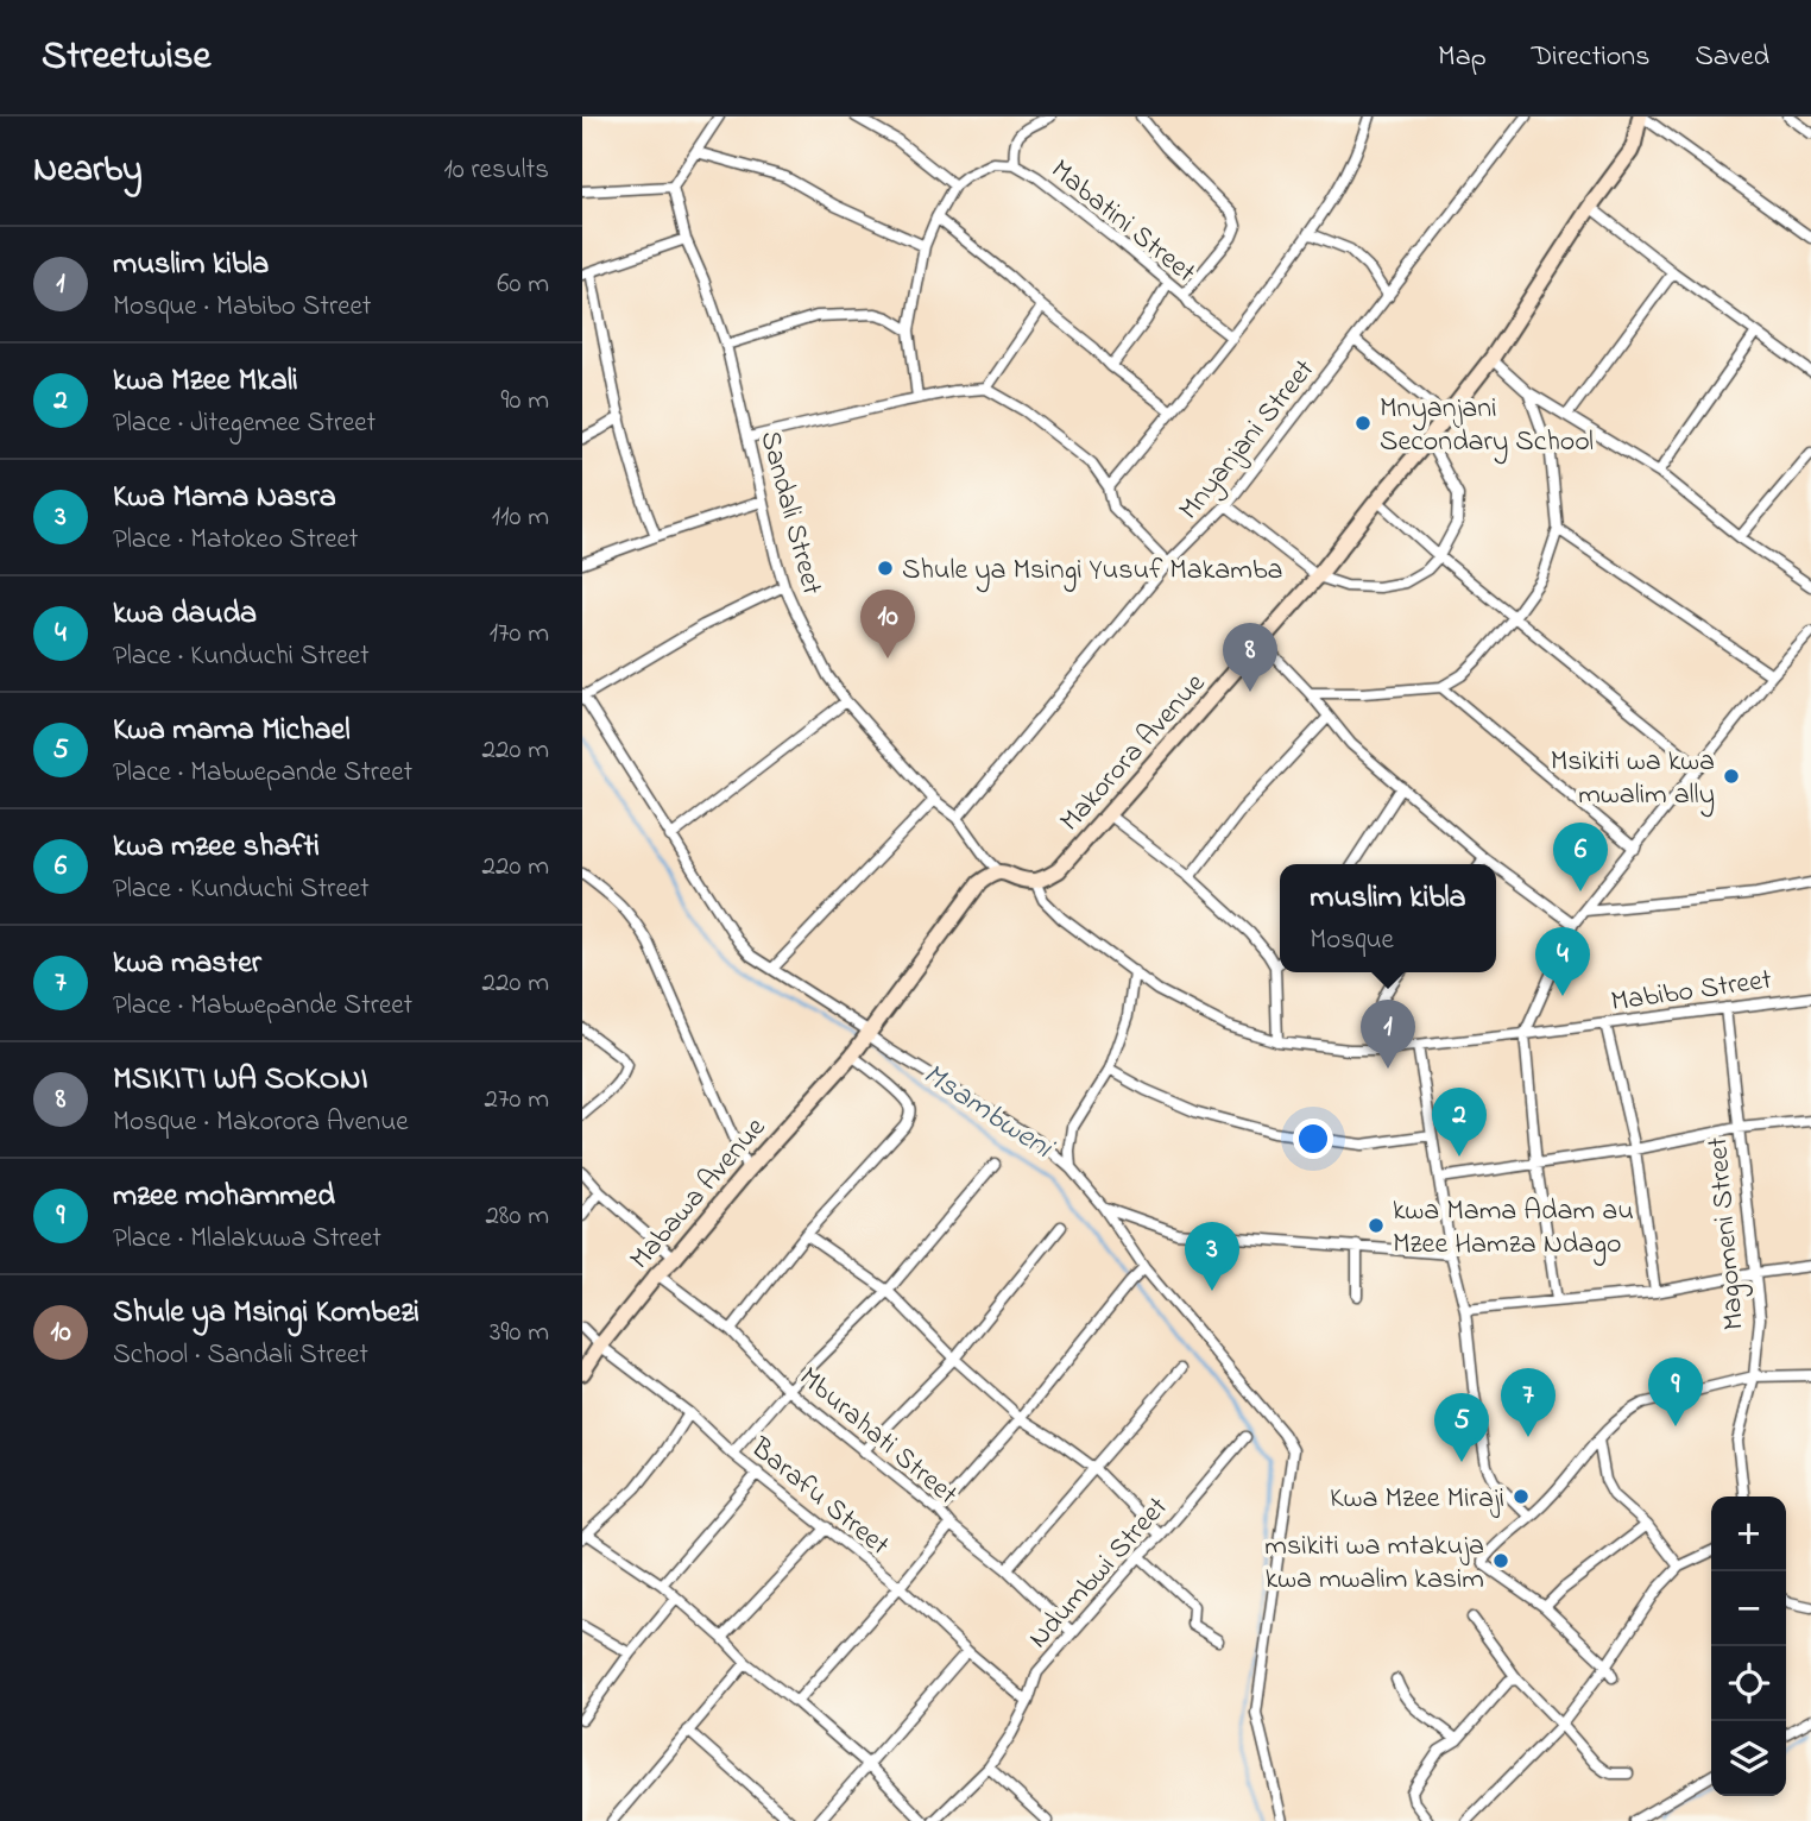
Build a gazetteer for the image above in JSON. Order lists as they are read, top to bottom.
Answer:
{
  "streets": {
    "street": [
      "Mabatini Street",
      "Mnyanjani Street",
      "Sandali Street",
      "Makorora Avenue",
      "Mabibo Street",
      "Mabawa Avenue",
      "Magomeni Street",
      "Mburahati Street",
      "Barafu Street",
      "Ndumbwi Street"
    ]
  },
  "crossings": [
    ["Mnyanjani Street", "Sandali Street"],
    ["Makorora Avenue", "Mabibo Street"],
    ["Mabibo Street", "Magomeni Street"],
    ["Mabawa Avenue", "Mburahati Street"],
    ["Mabawa Avenue", "Barafu Street"],
    ["Mburahati Street", "Ndumbwi Street"],
    ["Barafu Street", "Ndumbwi Street"]
  ],
  "water": ["Msambweni"],
  "places": [
    "Mnyanjani Secondary School",
    "Shule ya Msingi Yusuf Makamba",
    "Msikiti wa kwa mwalim ally",
    "kwa Mama Adam au Mzee Hamza Ndago",
    "Kwa Mzee Miraji",
    "msikiti wa mtakuja kwa mwalim kasim"
  ],
  "page": {
    "header": "Streetwise",
    "nav": ["Map", "Directions", "Saved"],
    "heading": ["Nearby", "10 results"],
    "list": [
      {
        "mark": "1",
        "name": "muslim kibla",
        "note": "Mosque · Mabibo Street",
        "value": "60 m"
      },
      {
        "mark": "2",
        "name": "kwa Mzee Mkali",
        "note": "Place · Jitegemee Street",
        "value": "90 m"
      },
      {
        "mark": "3",
        "name": "Kwa Mama Nasra",
        "note": "Place · Matokeo Street",
        "value": "110 m"
      },
      {
        "mark": "4",
        "name": "kwa dauda",
        "note": "Place · Kunduchi Street",
        "value": "170 m"
      },
      {
        "mark": "5",
        "name": "Kwa mama Michael",
        "note": "Place · Mabwepande Street",
        "value": "220 m"
      },
      {
        "mark": "6",
        "name": "kwa mzee shafti",
        "note": "Place · Kunduchi Street",
        "value": "220 m"
      },
      {
        "mark": "7",
        "name": "kwa master",
        "note": "Place · Mabwepande Street",
        "value": "220 m"
      },
      {
        "mark": "8",
        "name": "MSIKITI WA SOKONI",
        "note": "Mosque · Makorora Avenue",
        "value": "270 m"
      },
      {
        "mark": "9",
        "name": "mzee mohammed",
        "note": "Place · Mlalakuwa Street",
        "value": "280 m"
      },
      {
        "mark": "10",
        "name": "Shule ya Msingi Kombezi",
        "note": "School · Sandali Street",
        "value": "390 m"
      }
    ],
    "pins": [
      "10",
      "8",
      "6",
      "4",
      "1",
      "2",
      "3",
      "9",
      "7",
      "5"
    ],
    "popup": ["muslim kibla", "Mosque"],
    "map_buttons": ["+", "−"]
  }
}
